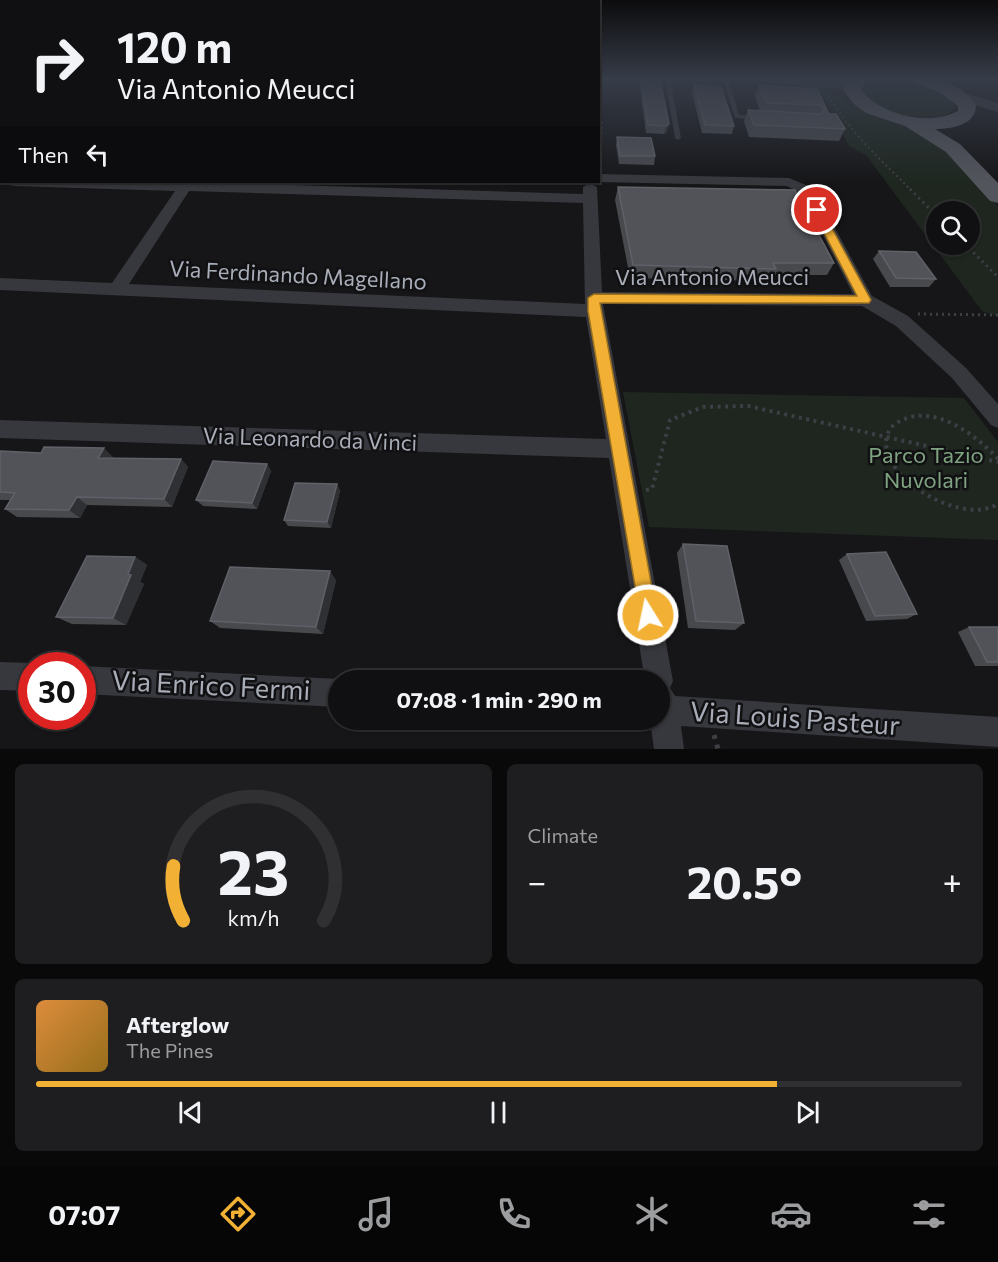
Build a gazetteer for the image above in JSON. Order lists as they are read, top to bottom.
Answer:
{
  "streets": {
    "street": [
      "Via Ferdinando Magellano",
      "Via Antonio Meucci",
      "Via Leonardo da Vinci",
      "Via Enrico Fermi",
      "Via Louis Pasteur"
    ]
  },
  "crossings": [
    ["Via Ferdinando Magellano", "Via Antonio Meucci"]
  ],
  "parks": ["Parco Tazio Nuvolari"],
  "page": {
    "turn": ["120 m", "Via Antonio Meucci"],
    "then": "Then",
    "limit": "30",
    "trip": "07:08 · 1 min · 290 m",
    "tile": "Climate",
    "heat": ["−", "20.5°", "+"],
    "song": ["Afterglow", "The Pines"],
    "tabs": "07:07",
    "gauge": ["23", "km/h"]
  }
}
